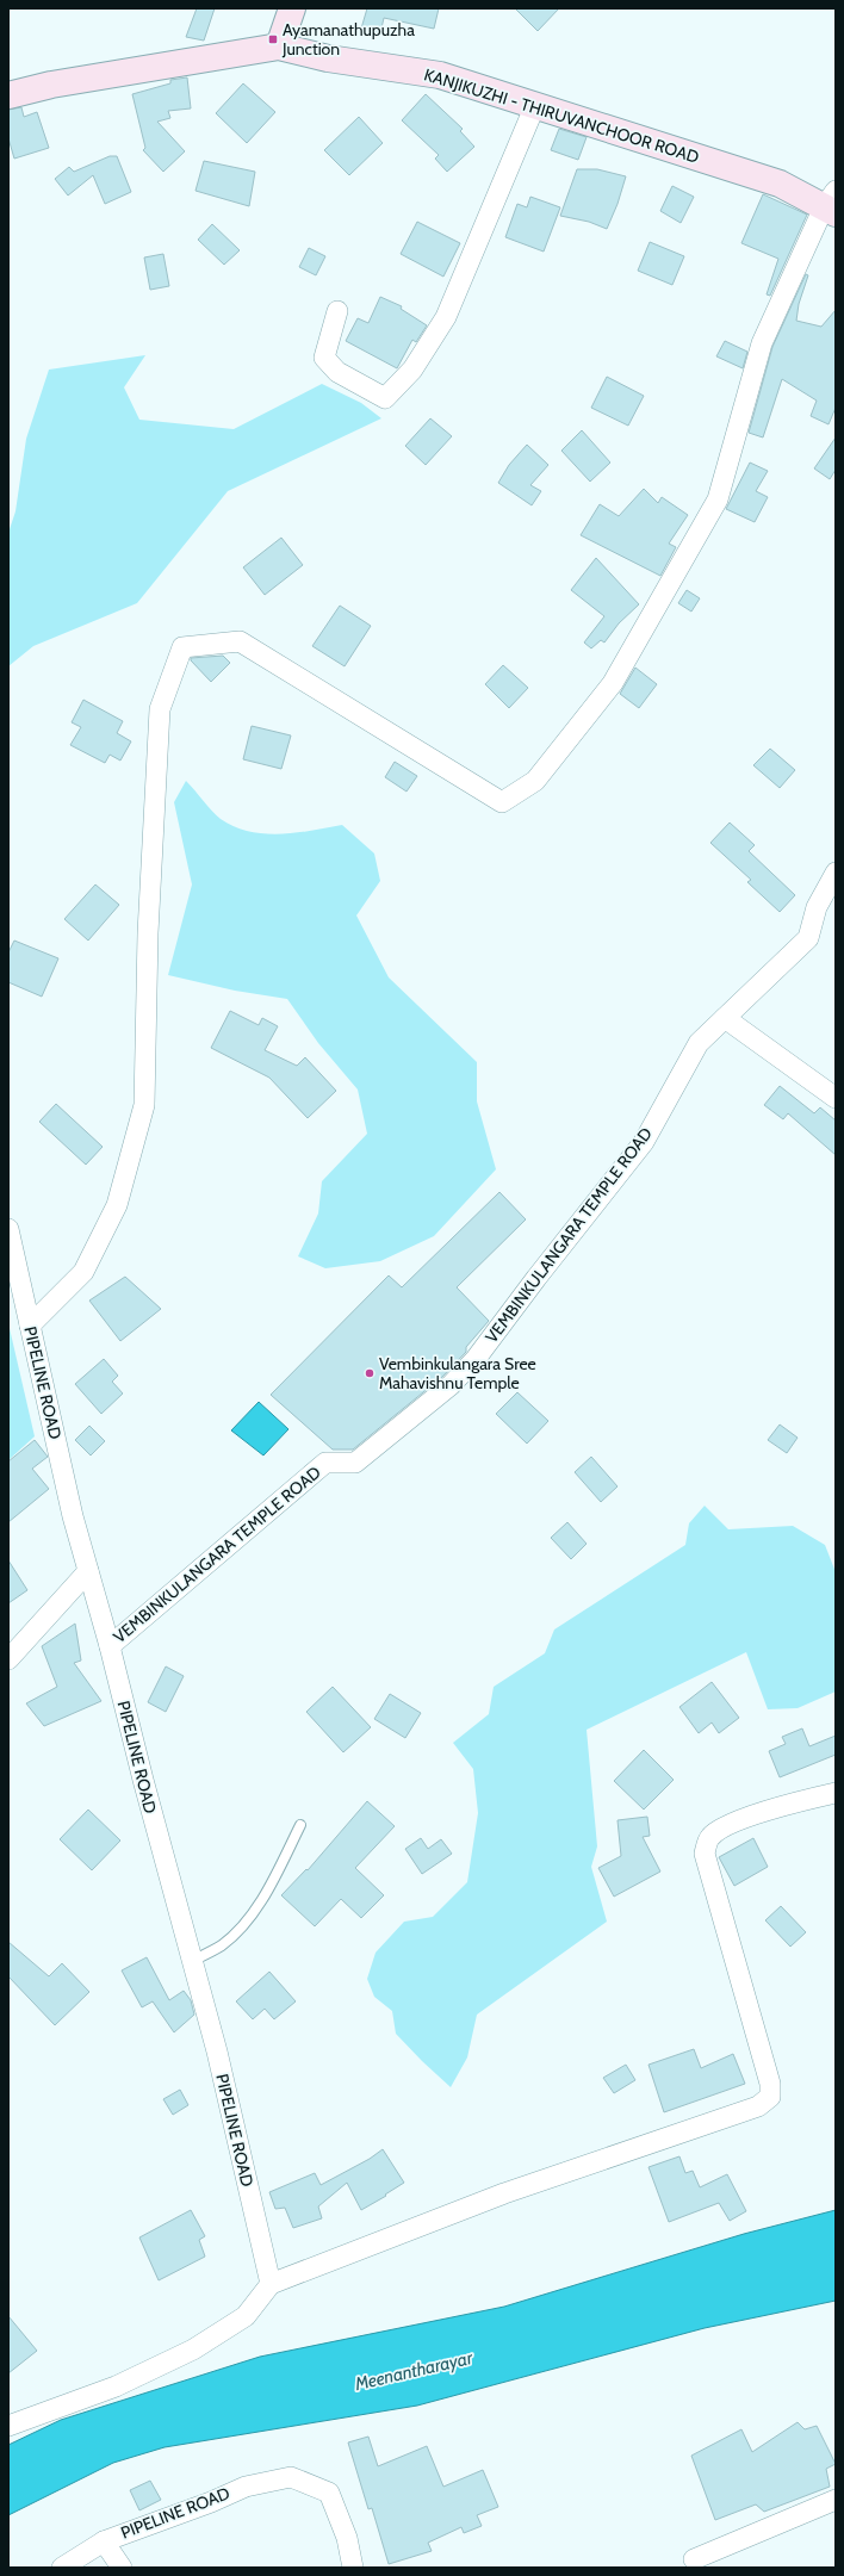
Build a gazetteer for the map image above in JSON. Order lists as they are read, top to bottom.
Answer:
{
  "streets": {
    "main road": ["KANJIKUZHI - THIRUVANCHOOR ROAD"],
    "street": ["VEMBINKULANGARA TEMPLE ROAD", "PIPELINE ROAD"]
  },
  "crossings": [
    ["VEMBINKULANGARA TEMPLE ROAD", "PIPELINE ROAD"]
  ],
  "water": ["Meenantharayar"],
  "places": {
    "transit": ["Ayamanathupuzha Junction"],
    "other": ["Vembinkulangara Sree Mahavishnu Temple"]
  }
}
